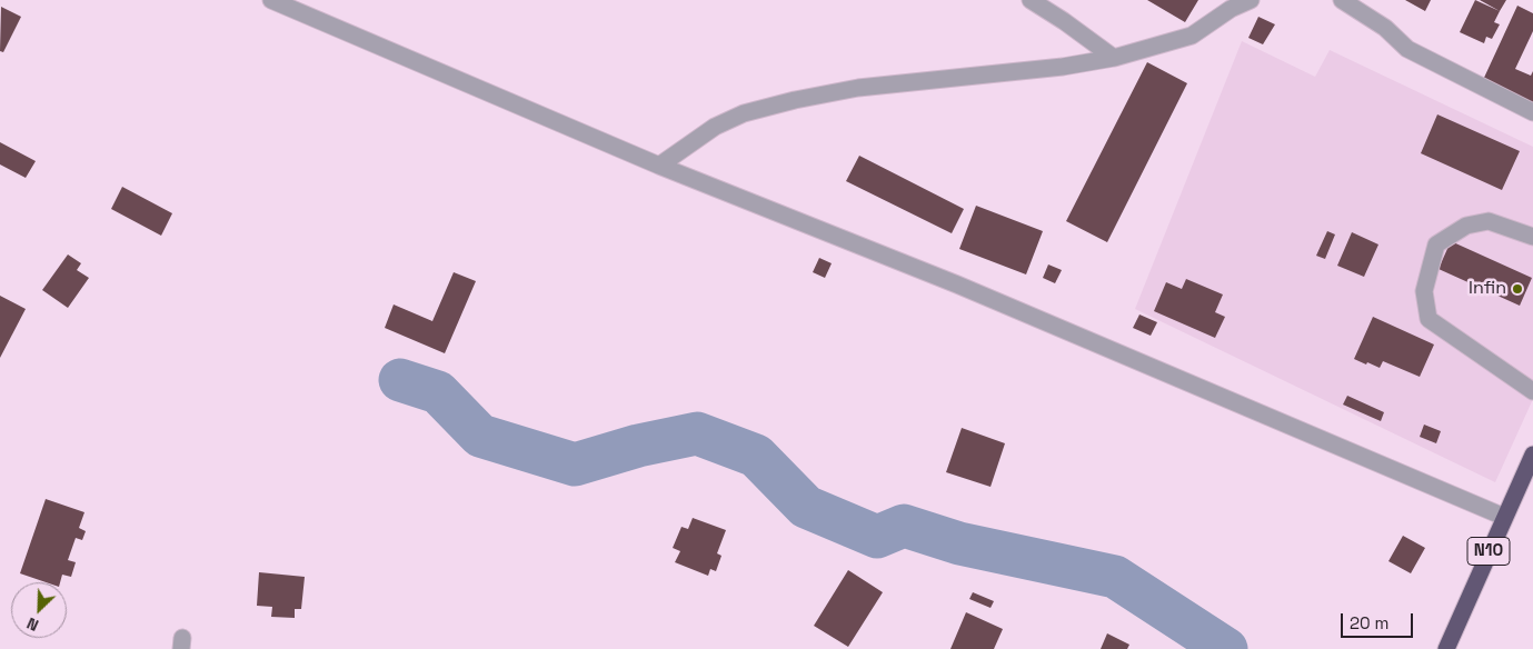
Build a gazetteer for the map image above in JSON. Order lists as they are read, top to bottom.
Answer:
{
  "streets": {
    "highway": ["N10"]
  },
  "places": ["Infin"],
  "scale_bar": "20 m",
  "north": "bottom left"
}
